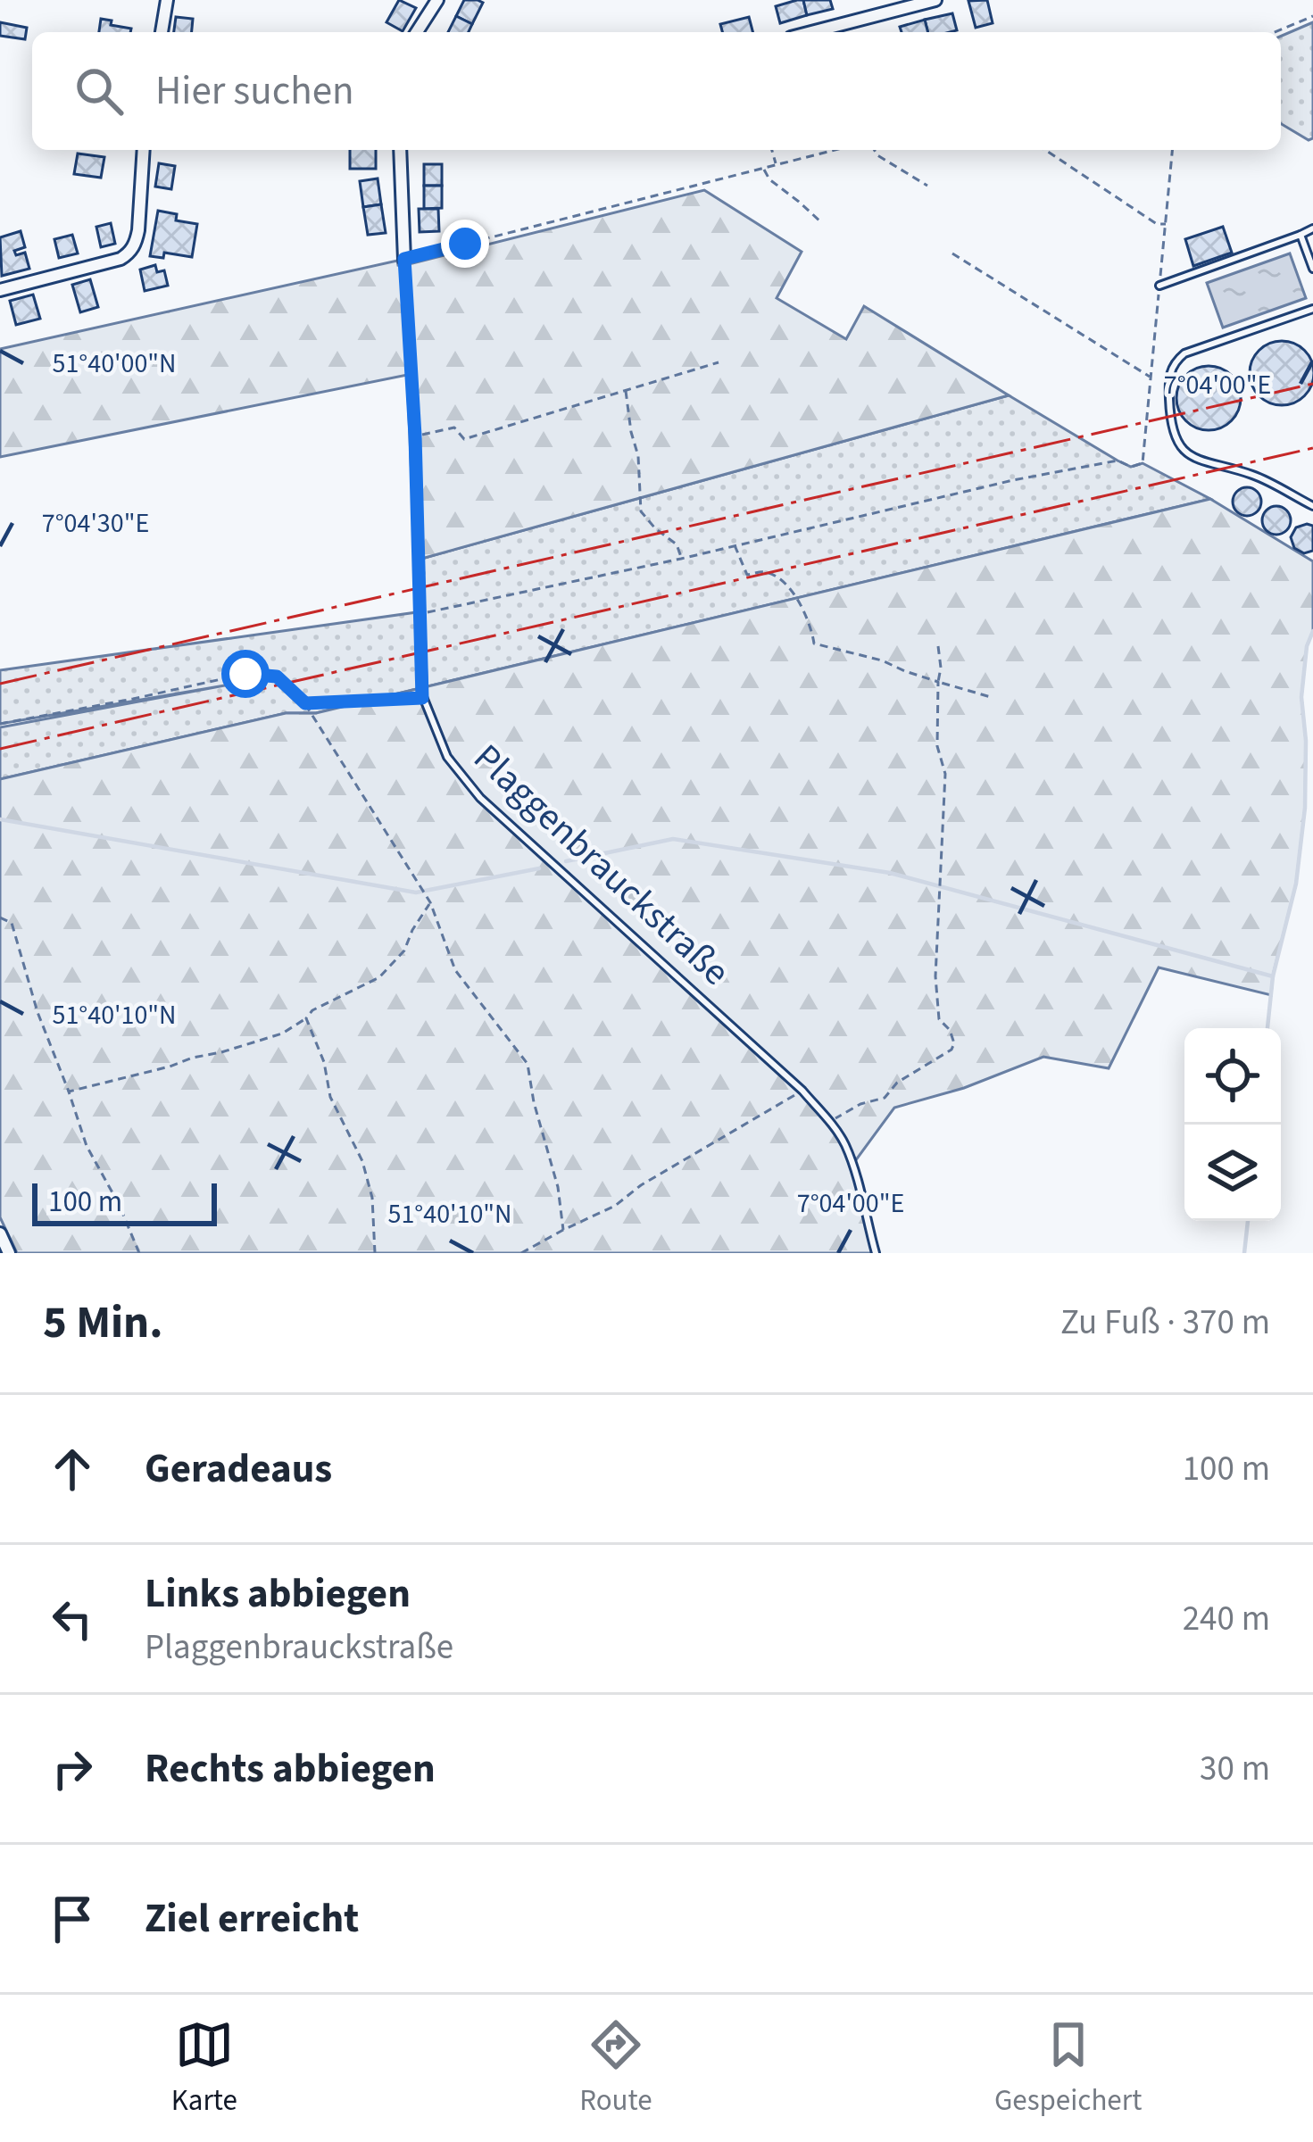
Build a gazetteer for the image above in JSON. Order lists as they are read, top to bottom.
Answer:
{
  "streets": {
    "street": ["Plaggenbrauckstraße"]
  },
  "scale_bar": "100 m",
  "page": {
    "search": "Hier suchen",
    "scale": "100 m",
    "heading": ["5 Min.", "Zu Fuß · 370 m"],
    "list": [
      ["Geradeaus", "100 m"],
      ["Links abbiegen", "Plaggenbrauckstraße", "240 m"],
      ["Rechts abbiegen", "30 m"],
      "Ziel erreicht"
    ],
    "nav": ["Karte", "Route", "Gespeichert"]
  },
  "coordinates": [
    "51°40'00\"N",
    "7°04'00\"E",
    "7°04'30\"E",
    "51°40'10\"N"
  ]
}
